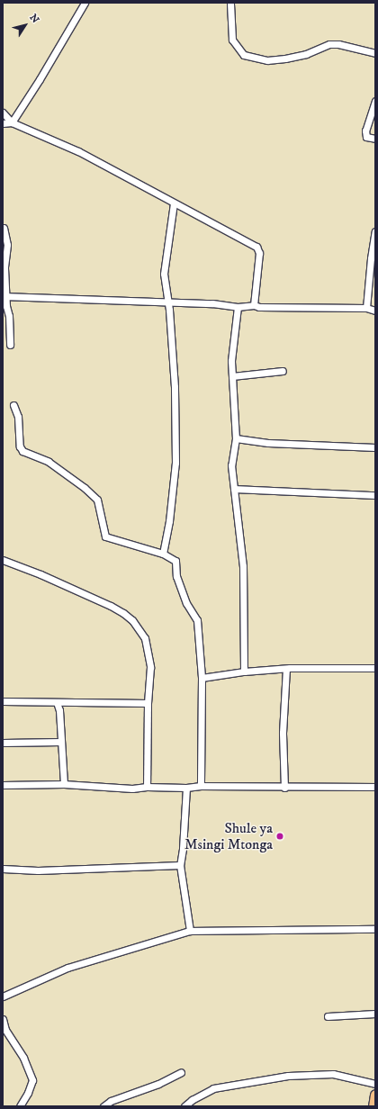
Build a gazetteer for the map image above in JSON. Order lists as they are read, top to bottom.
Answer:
{
  "places": ["Shule ya Msingi Mtonga"],
  "north": "top right"
}
